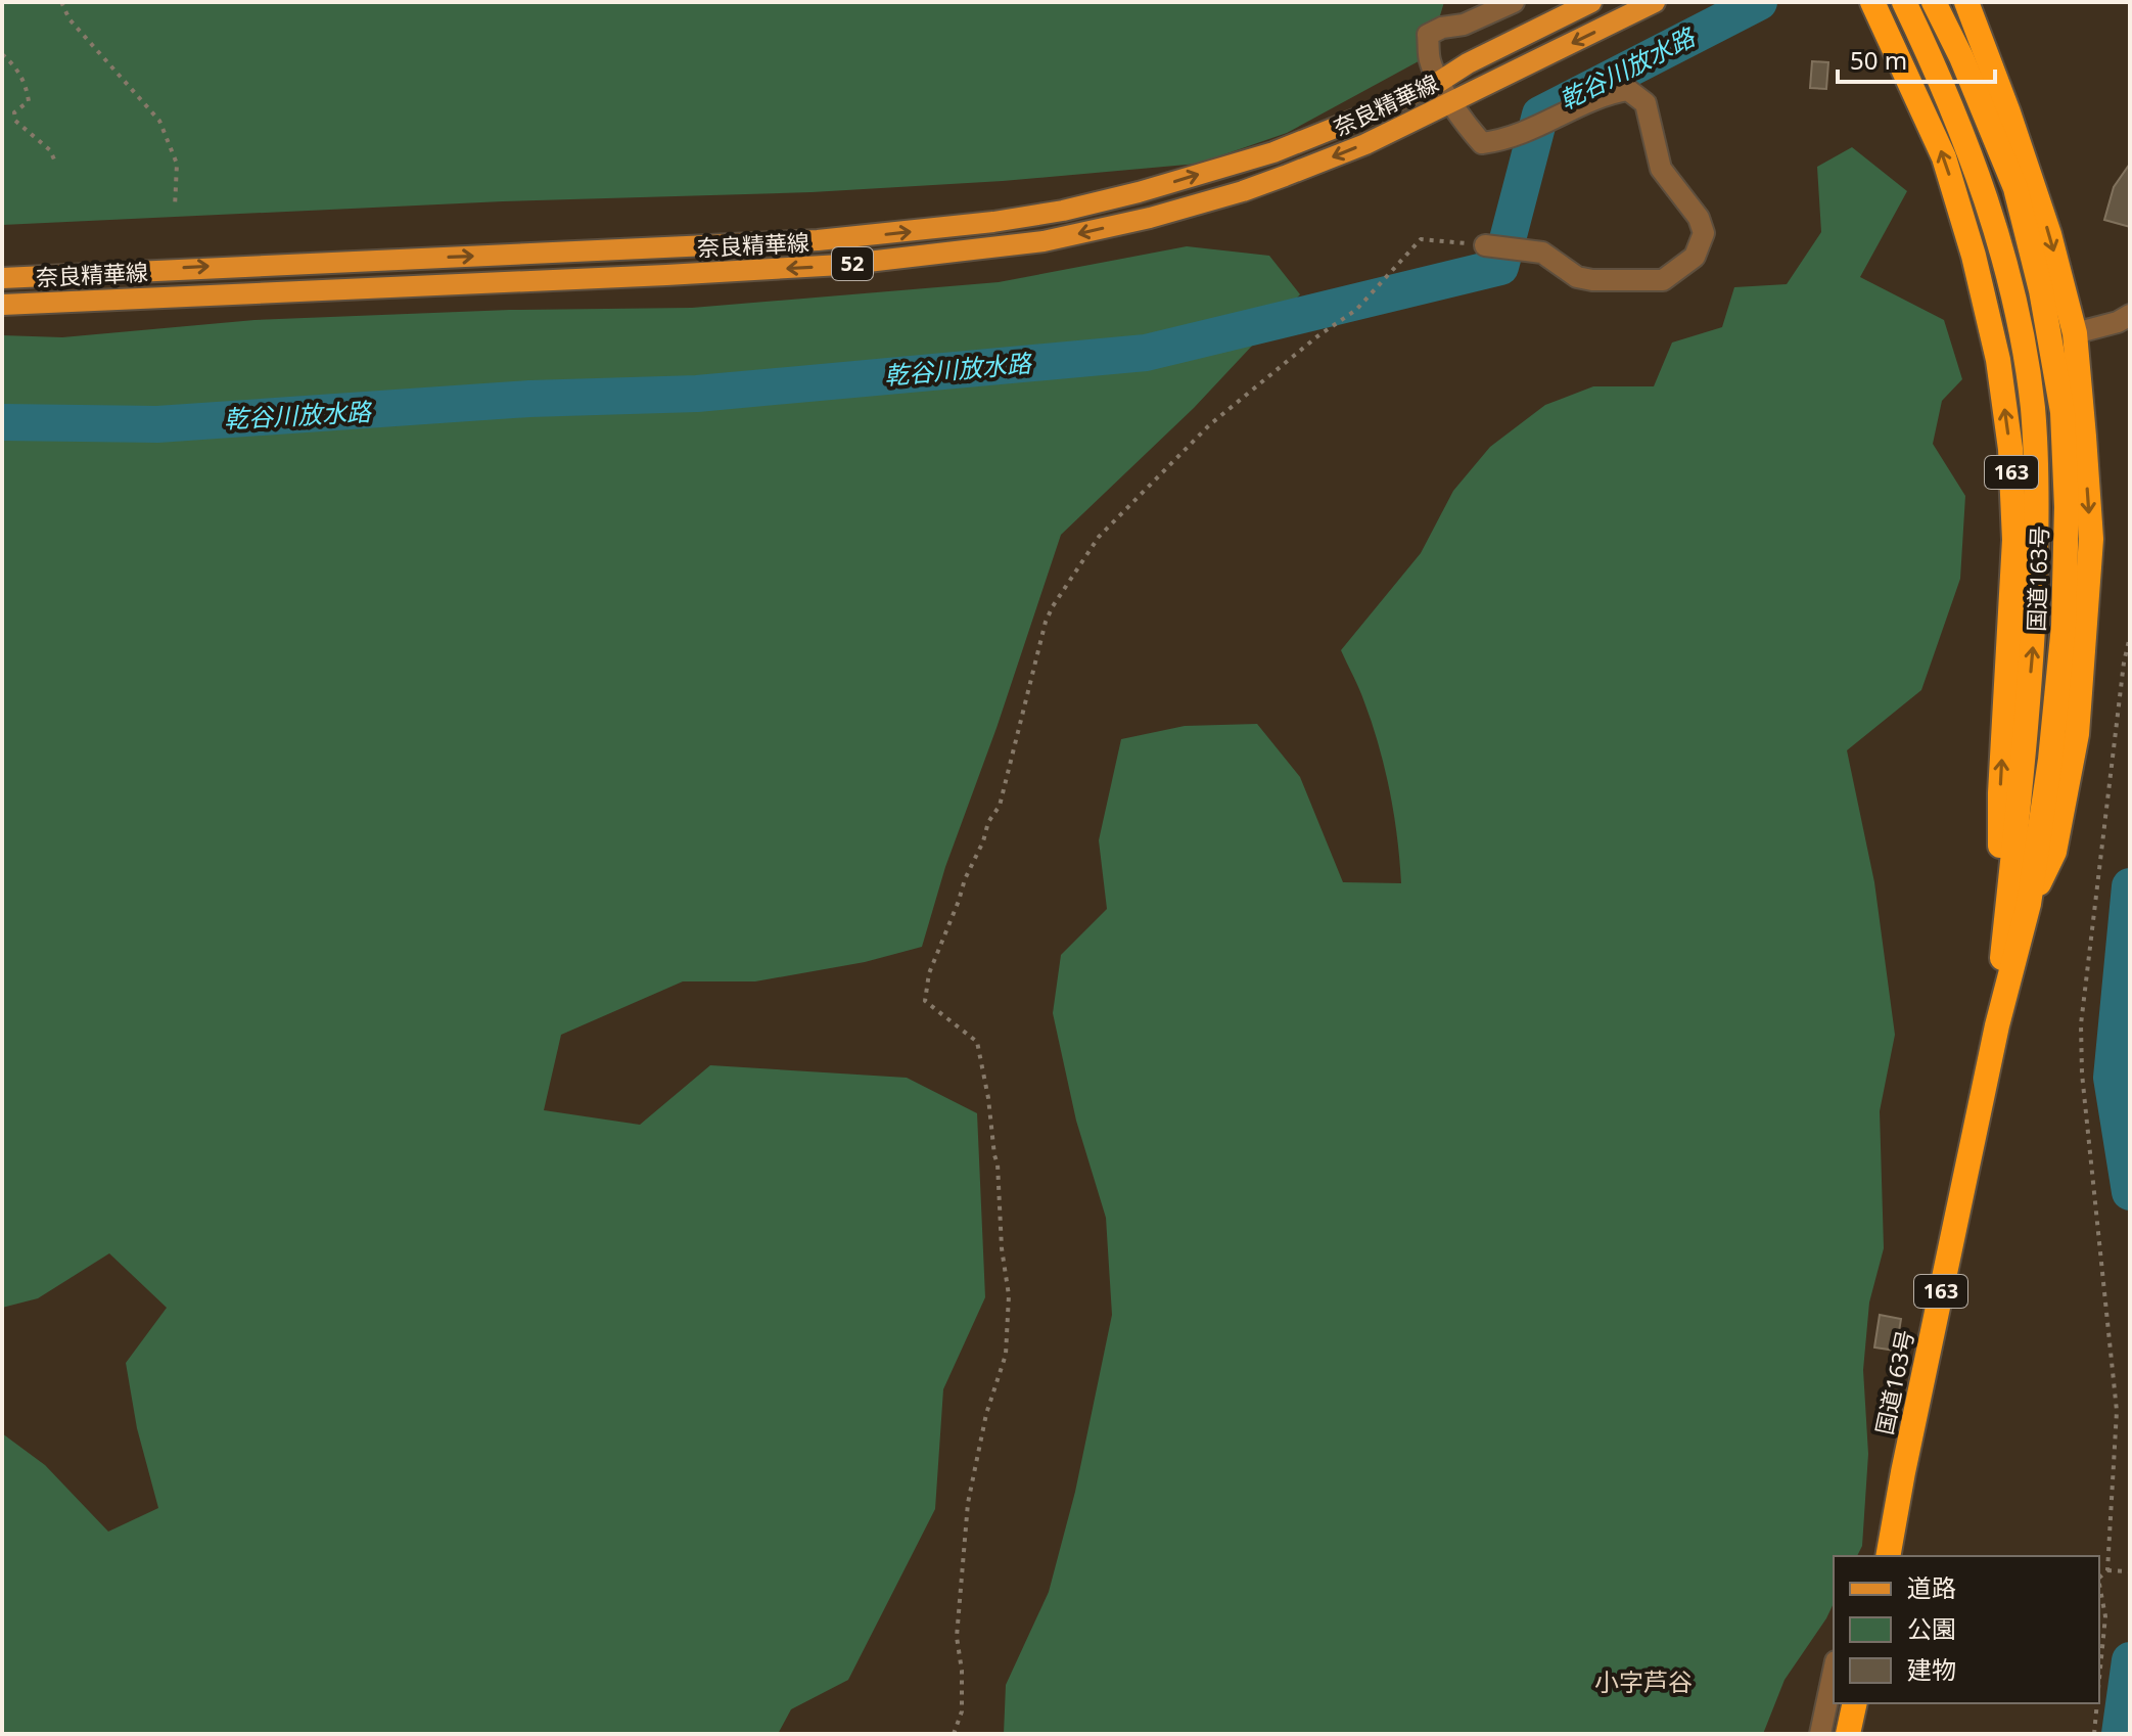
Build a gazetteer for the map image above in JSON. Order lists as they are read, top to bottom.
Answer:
{
  "streets": {
    "highway": ["163", "国道163号"],
    "main road": ["奈良精華線", "52"]
  },
  "crossings": [
    ["163", "国道163号"]
  ],
  "districts": ["小字芦谷"],
  "water": ["乾谷川放水路"],
  "legend": ["道路", "公園", "建物"],
  "scale_bar": "50 m"
}
